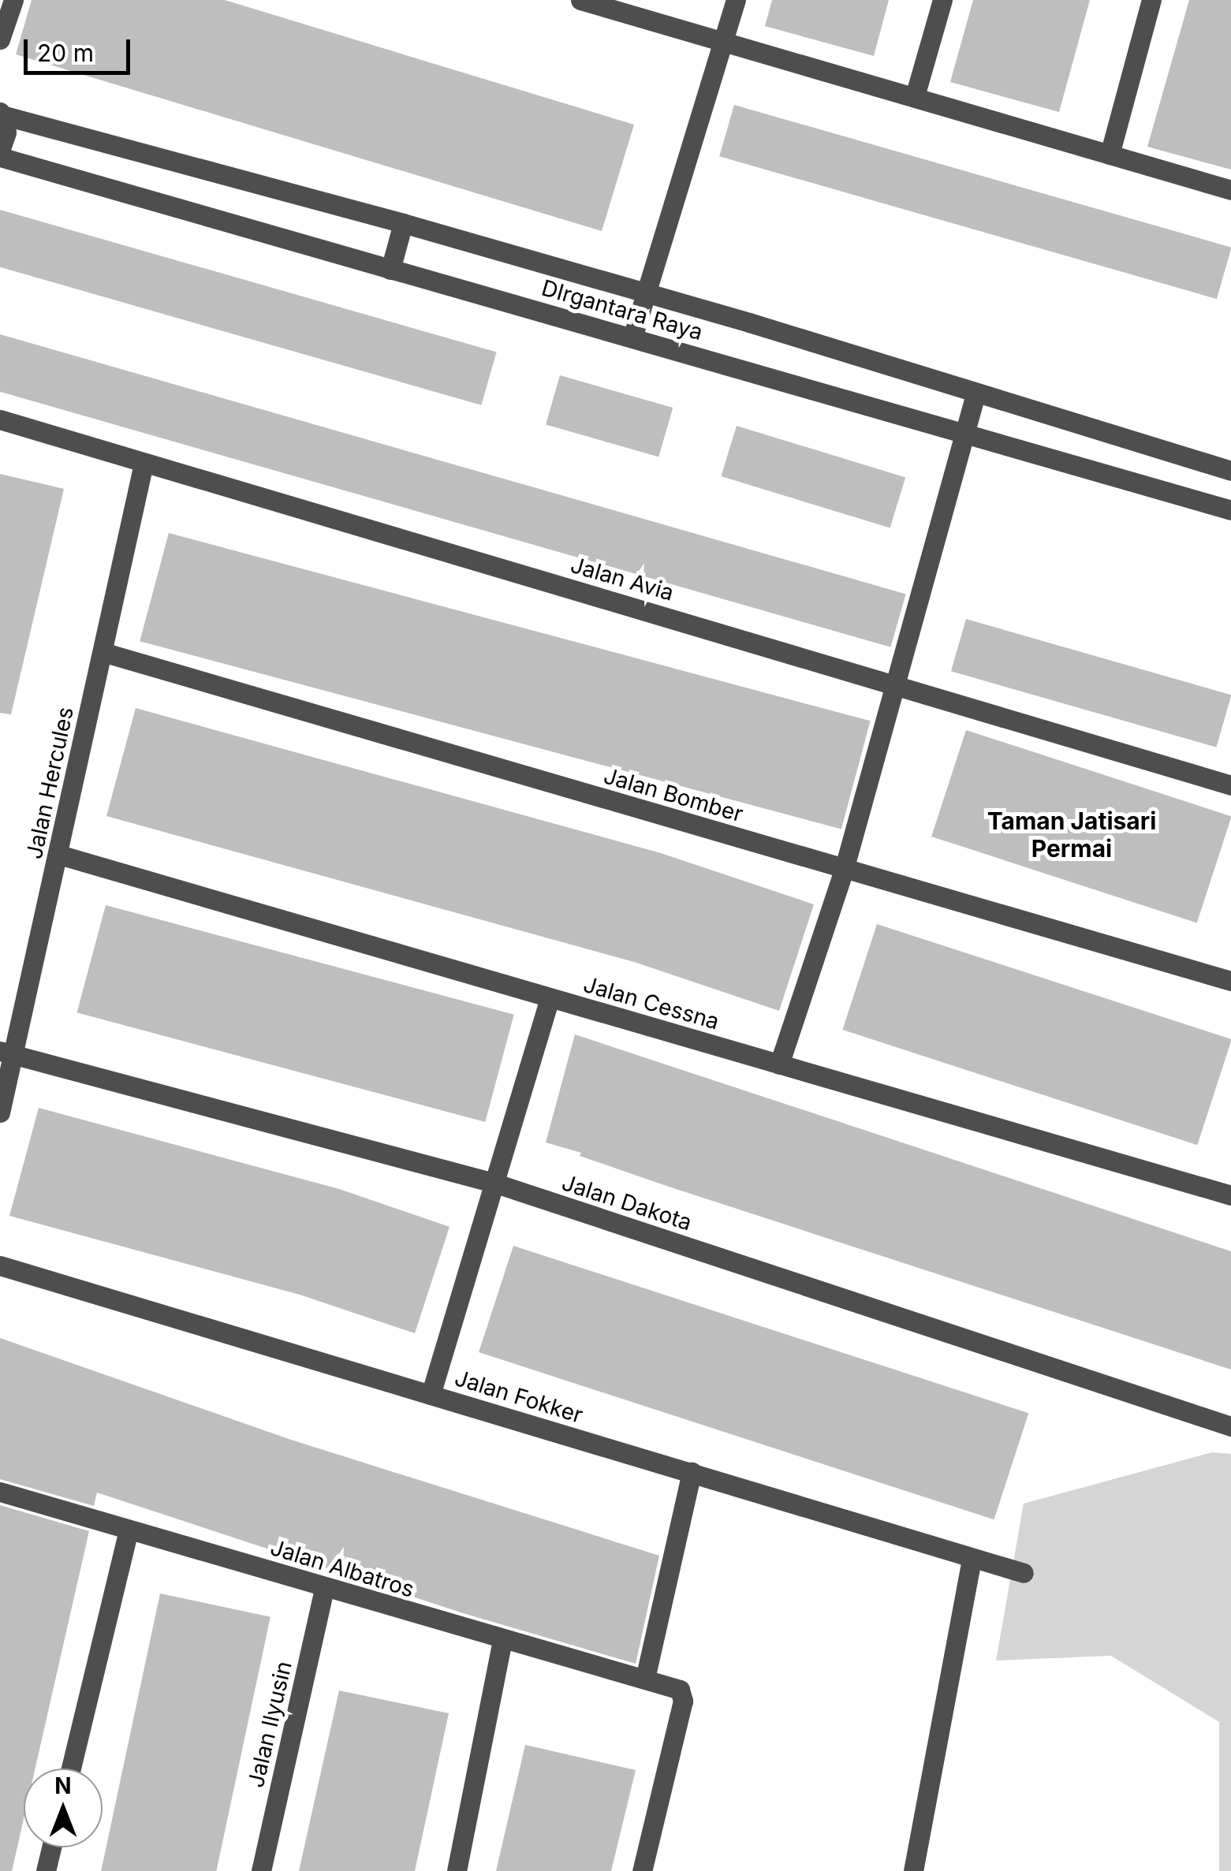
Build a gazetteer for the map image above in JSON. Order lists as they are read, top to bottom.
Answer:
{
  "streets": {
    "street": [
      "DIrgantara Raya",
      "Jalan Avia",
      "Jalan Hercules",
      "Jalan Bomber",
      "Jalan Cessna",
      "Jalan Dakota",
      "Jalan Fokker",
      "Jalan Albatros",
      "Jalan Ilyusin"
    ]
  },
  "crossings": [
    ["Jalan Avia", "Jalan Hercules"],
    ["Jalan Hercules", "Jalan Bomber"],
    ["Jalan Hercules", "Jalan Cessna"],
    ["Jalan Hercules", "Jalan Dakota"],
    ["Jalan Albatros", "Jalan Ilyusin"]
  ],
  "districts": ["Taman Jatisari Permai"],
  "scale_bar": "20 m",
  "north": "top"
}
